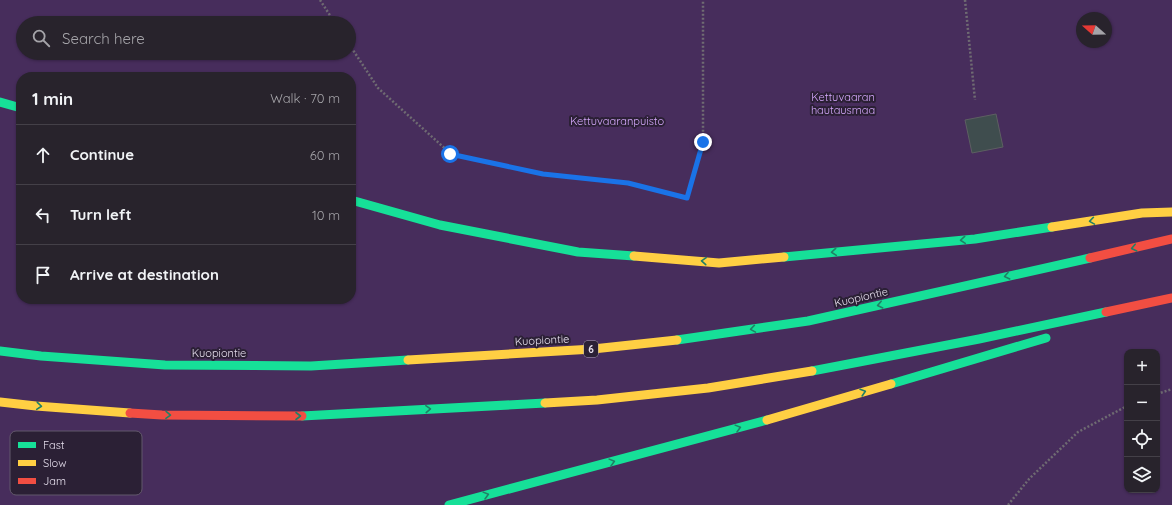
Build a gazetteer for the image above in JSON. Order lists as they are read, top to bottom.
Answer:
{
  "streets": {
    "highway": ["Kuopiontie", "6"]
  },
  "parks": ["Kettuvaaran hautausmaa", "Kettuvaaranpuisto"],
  "legend": ["Fast", "Slow", "Jam"],
  "north": "left",
  "page": {
    "search": "Search here",
    "heading": ["1 min", "Walk · 70 m"],
    "list": [
      ["Continue", "60 m"],
      ["Turn left", "10 m"],
      "Arrive at destination"
    ],
    "map_buttons": ["+", "−"]
  }
}
